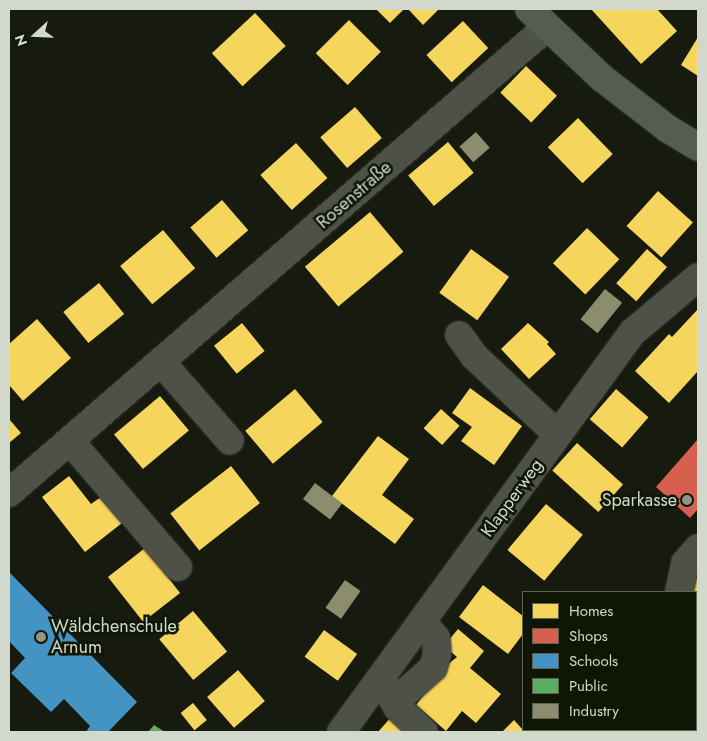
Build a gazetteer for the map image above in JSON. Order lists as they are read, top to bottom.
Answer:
{
  "streets": {
    "street": ["Rosenstraße", "Klapperweg"]
  },
  "places": ["Sparkasse", "Wäldchenschule Arnum"],
  "legend": [
    "Homes",
    "Shops",
    "Schools",
    "Public",
    "Industry"
  ],
  "north": "left"
}
